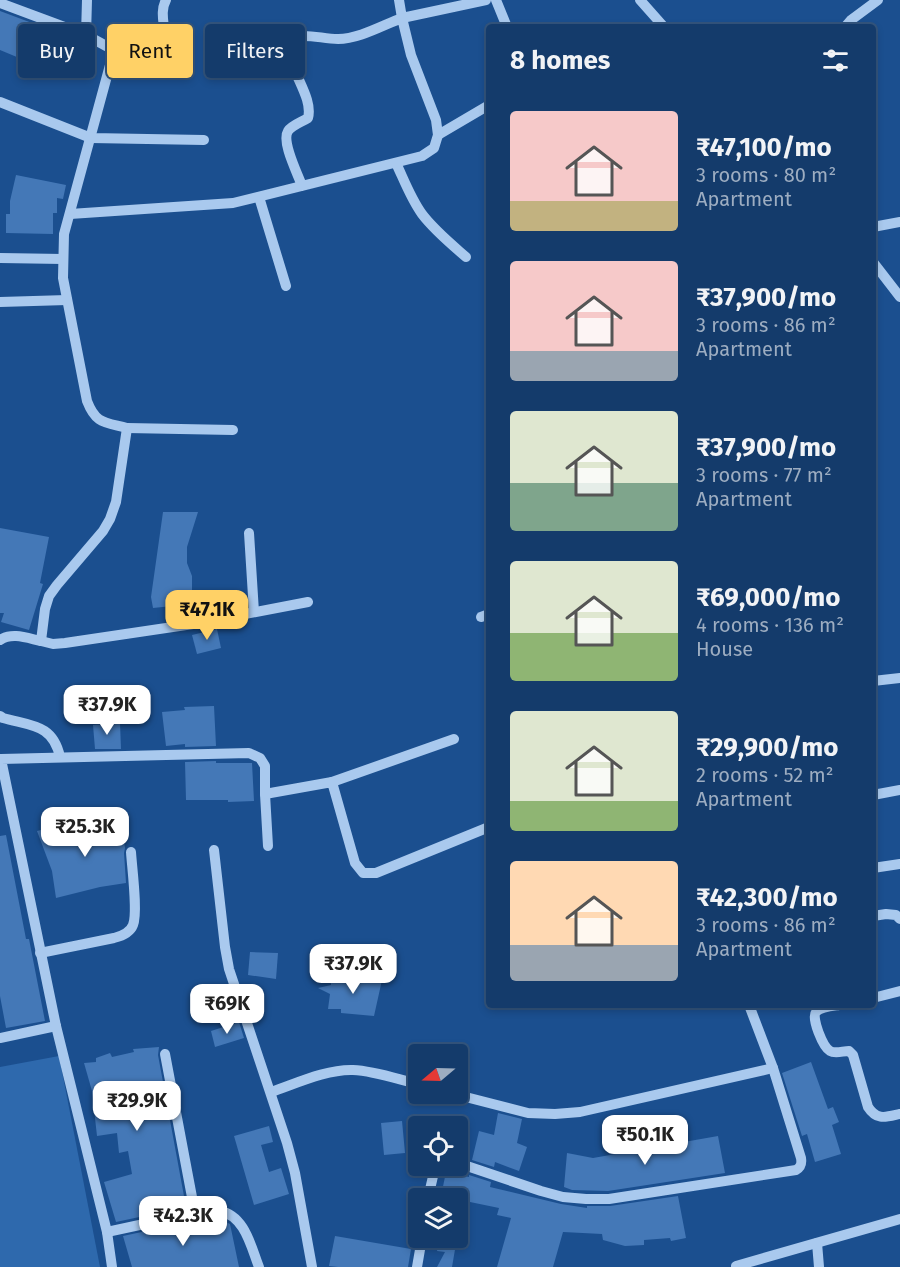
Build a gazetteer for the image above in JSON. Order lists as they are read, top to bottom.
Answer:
{
  "north": "left",
  "page": {
    "chip": ["Buy", "Rent", "Filters"],
    "heading": "8 homes",
    "list": [
      {
        "name": "₹47,100/mo",
        "note": "3 rooms · 80 m² · Apartment"
      },
      {
        "name": "₹37,900/mo",
        "note": "3 rooms · 86 m² · Apartment"
      },
      {
        "name": "₹37,900/mo",
        "note": "3 rooms · 77 m² · Apartment"
      },
      {
        "name": "₹69,000/mo",
        "note": "4 rooms · 136 m² · House"
      },
      {
        "name": "₹29,900/mo",
        "note": "2 rooms · 52 m² · Apartment"
      },
      {
        "name": "₹42,300/mo",
        "note": "3 rooms · 86 m² · Apartment"
      }
    ],
    "price": [
      "₹47.1K",
      "₹37.9K",
      "₹25.3K",
      "₹37.9K",
      "₹69K",
      "₹29.9K",
      "₹50.1K",
      "₹42.3K"
    ]
  }
}
